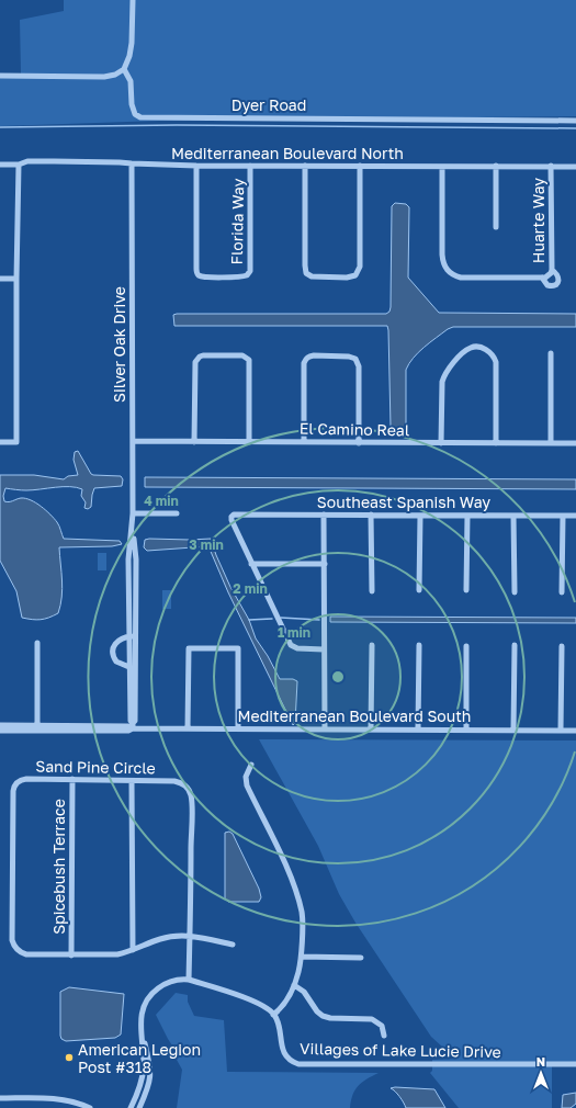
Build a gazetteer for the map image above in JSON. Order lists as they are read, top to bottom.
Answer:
{
  "streets": {
    "street": [
      "Dyer Road",
      "Mediterranean Boulevard North",
      "Huarte Way",
      "Florida Way",
      "Silver Oak Drive",
      "El Camino Real",
      "Southeast Spanish Way",
      "Mediterranean Boulevard South",
      "Sand Pine Circle",
      "Spicebush Terrace",
      "Villages of Lake Lucie Drive"
    ]
  },
  "crossings": [
    ["Mediterranean Boulevard North", "Huarte Way"],
    ["Mediterranean Boulevard North", "Florida Way"],
    ["Mediterranean Boulevard North", "Silver Oak Drive"],
    ["Silver Oak Drive", "El Camino Real"],
    ["Silver Oak Drive", "Mediterranean Boulevard South"],
    ["Sand Pine Circle", "Spicebush Terrace"]
  ],
  "places": ["American Legion Post #318"],
  "north": "top",
  "rings": [
    "4 min",
    "3 min",
    "2 min",
    "1 min"
  ]
}
